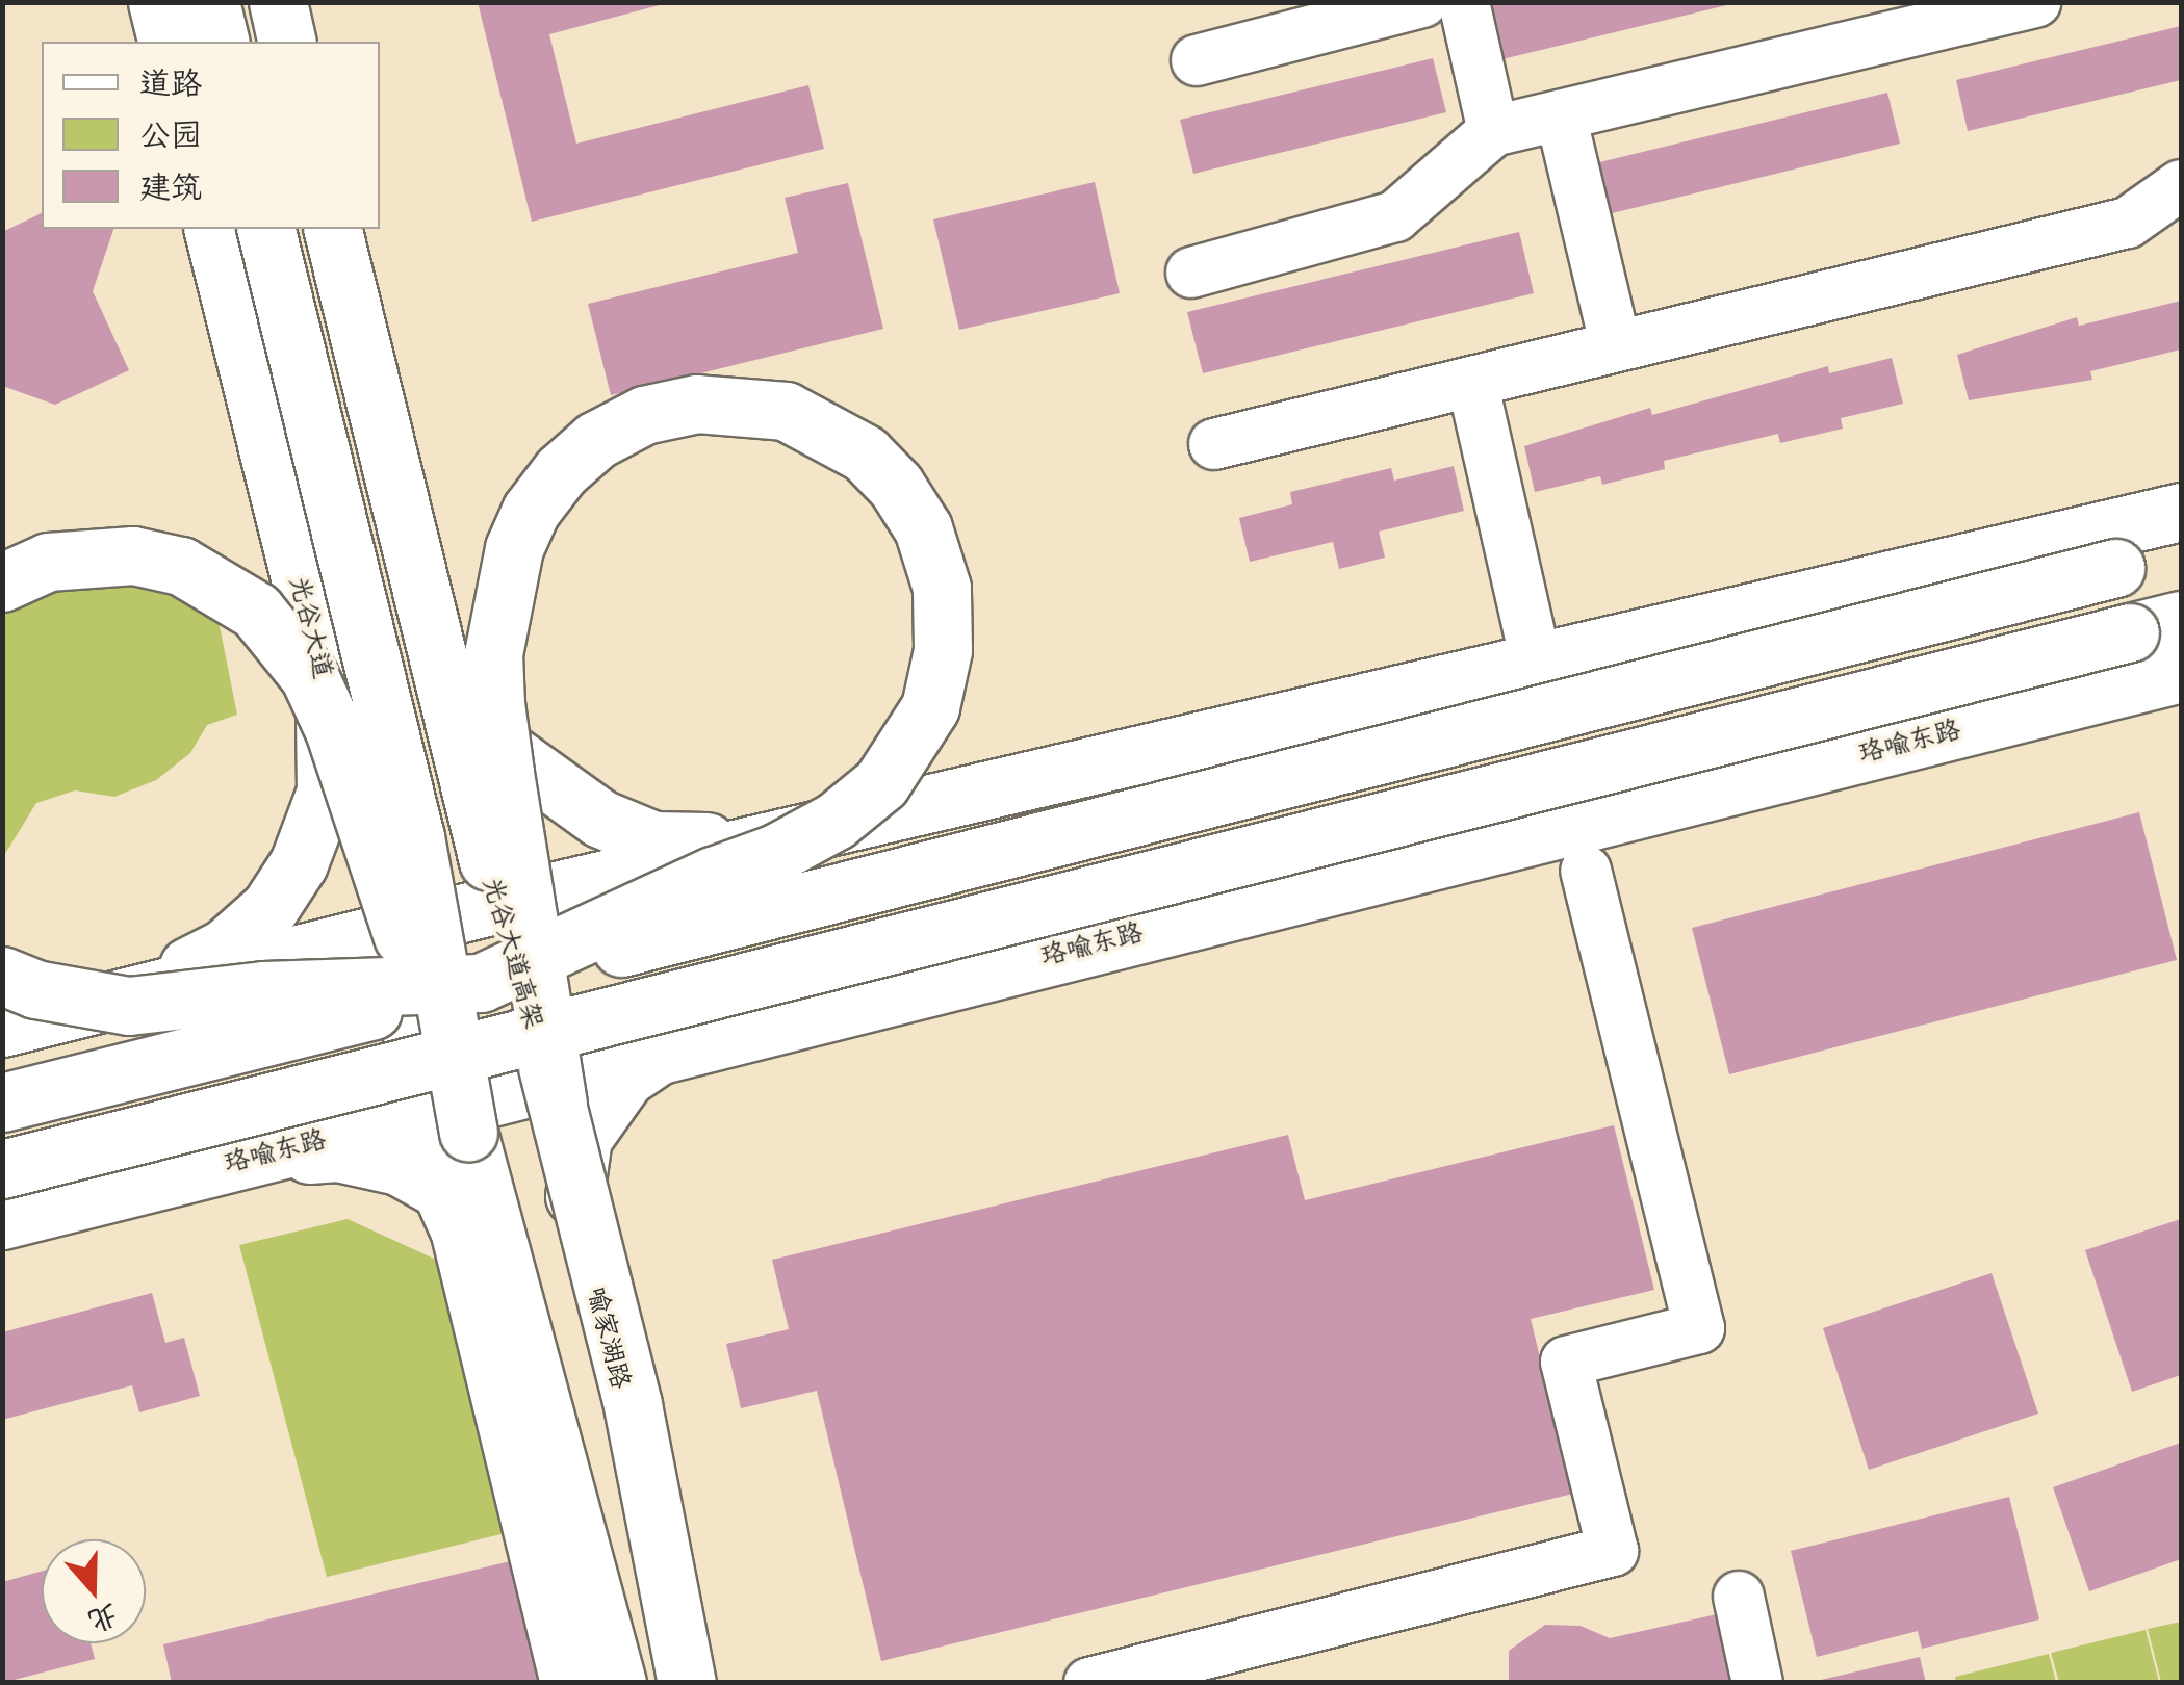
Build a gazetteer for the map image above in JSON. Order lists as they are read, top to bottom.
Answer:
{
  "streets": {
    "main road": [
      "光谷大道",
      "珞喻东路",
      "光谷大道高架",
      "喻家湖路"
    ]
  },
  "crossings": [
    ["光谷大道", "珞喻东路"],
    ["珞喻东路", "光谷大道高架"],
    ["珞喻东路", "喻家湖路"],
    ["光谷大道高架", "喻家湖路"]
  ],
  "legend": ["道路", "公园", "建筑"],
  "north": "bottom"
}
